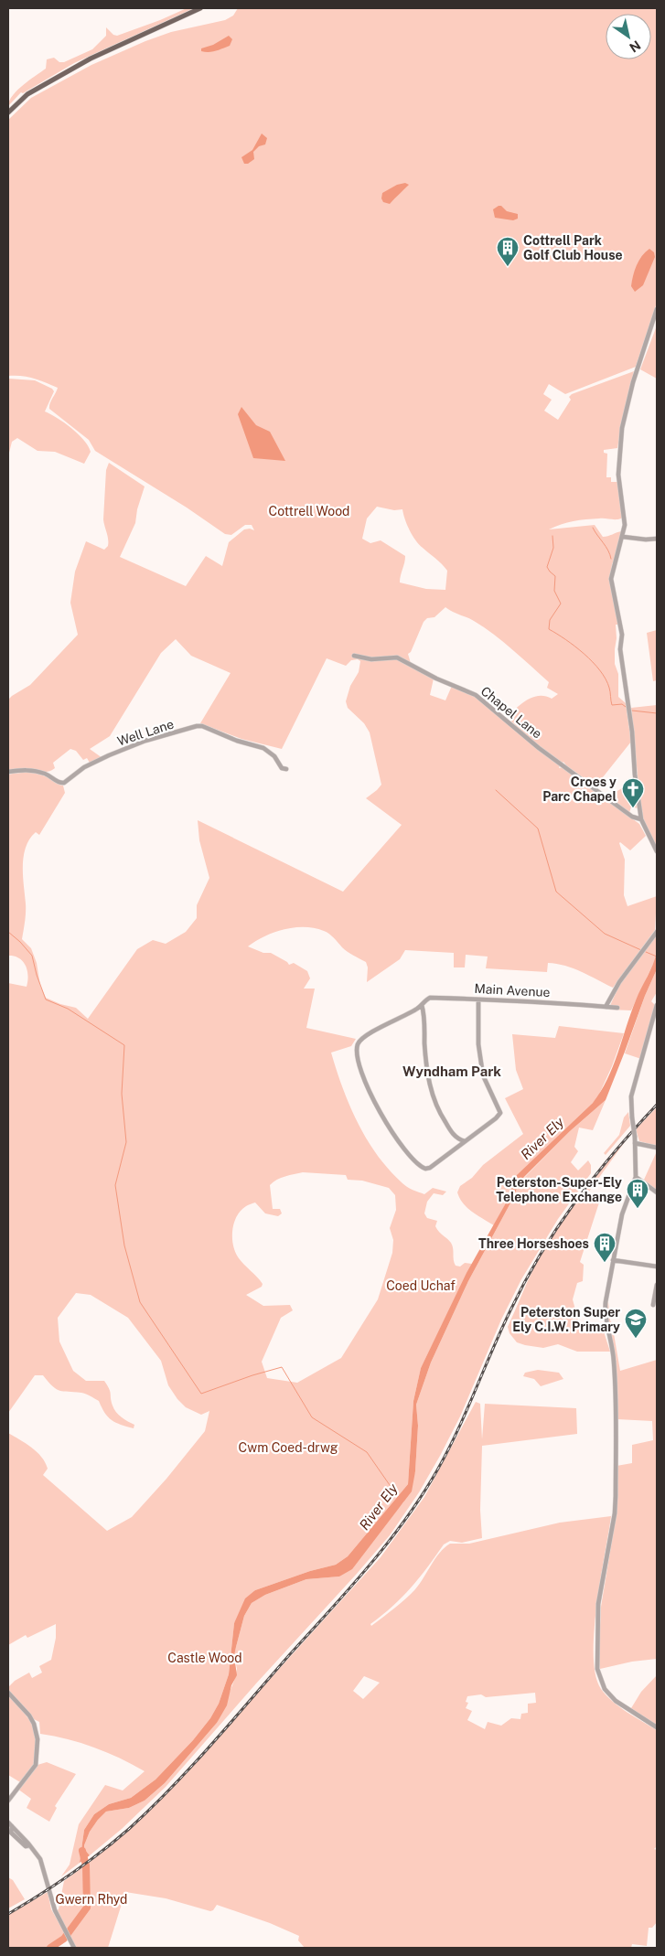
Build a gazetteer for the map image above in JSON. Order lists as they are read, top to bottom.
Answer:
{
  "streets": {
    "street": ["Chapel Lane", "Well Lane", "Main Avenue"]
  },
  "districts": ["Wyndham Park"],
  "water": ["River Ely"],
  "parks": [
    "Cottrell Wood",
    "Coed Uchaf",
    "Cwm Coed-drwg",
    "Castle Wood",
    "Gwern Rhyd"
  ],
  "places": {
    "building": ["Cottrell Park Golf Club House", "Peterston-Super-Ely Telephone Exchange", "Three Horseshoes"],
    "church": ["Croes y Parc Chapel"],
    "school or university": ["Peterston Super Ely C.I.W. Primary"]
  },
  "north": "bottom right"
}
